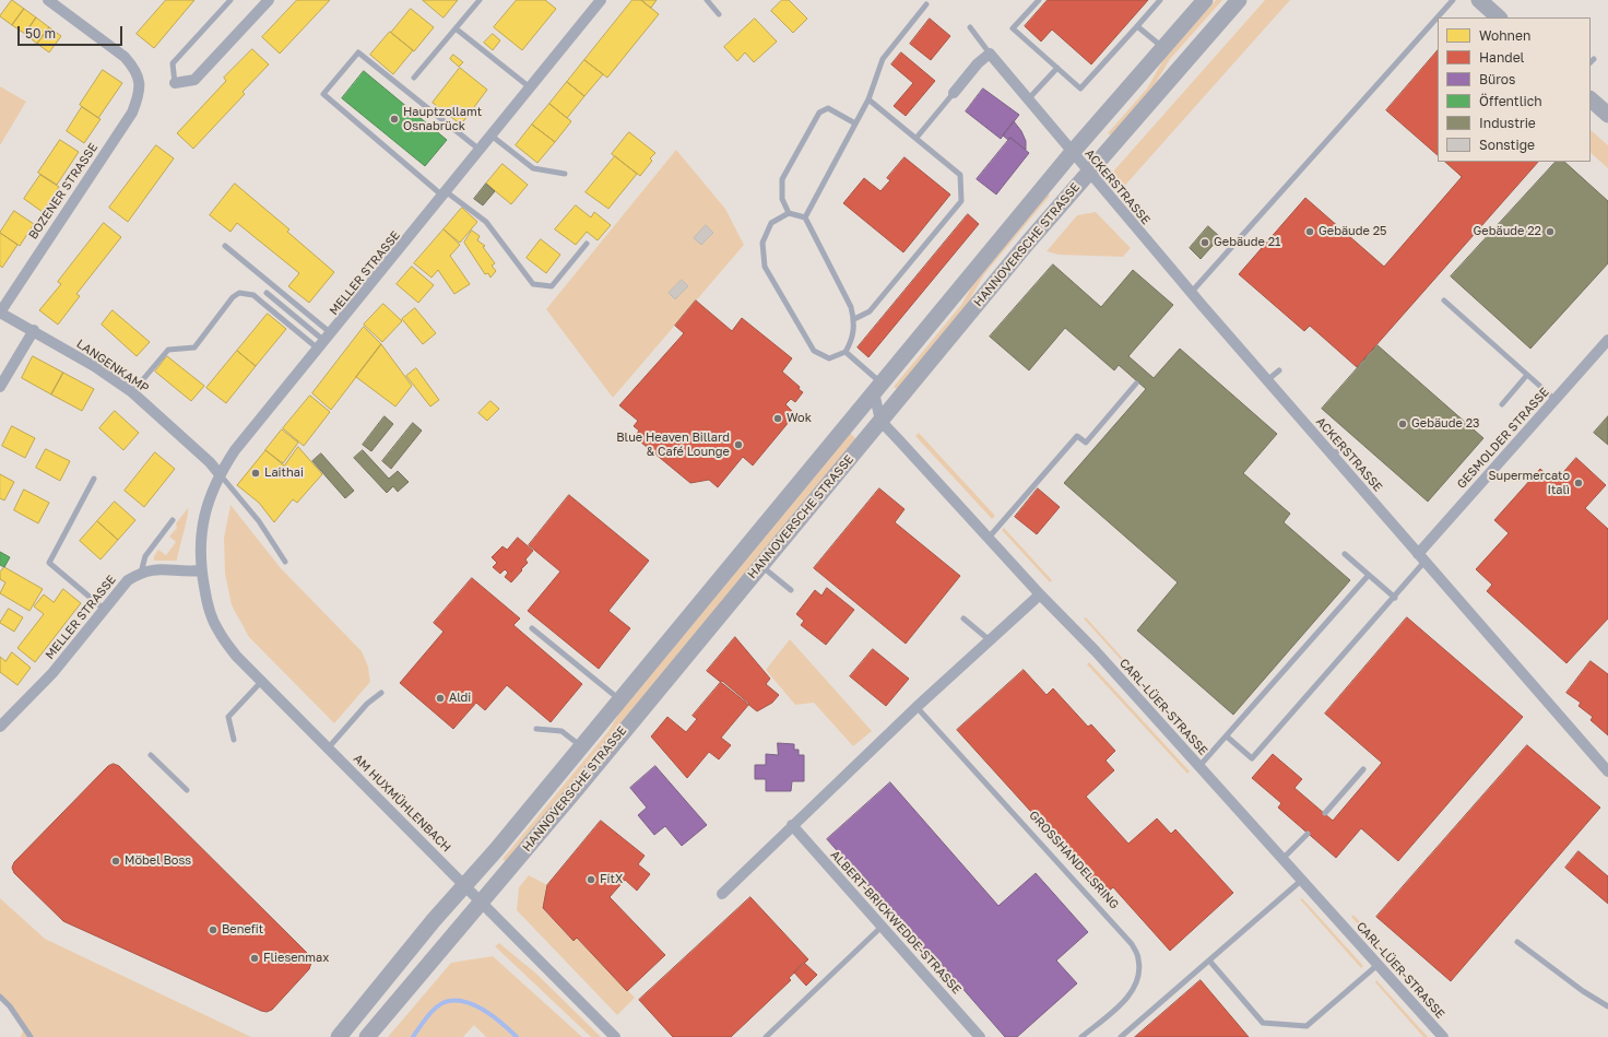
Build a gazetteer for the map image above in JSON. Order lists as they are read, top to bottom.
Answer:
{
  "streets": {
    "main road": ["HANNOVERSCHE STRASSE"],
    "street": [
      "ACKERSTRASSE",
      "BOZENER STRASSE",
      "MELLER STRASSE",
      "LANGENKAMP",
      "GESMOLDER STRASSE",
      "CARL-LÜER-STRASSE",
      "AM HUXMÜHLENBACH",
      "ALBERT-BRICKWEDDE-STRASSE"
    ],
    "lane": ["GROSSHANDELSRING"]
  },
  "crossings": [
    ["ACKERSTRASSE", "HANNOVERSCHE STRASSE"],
    ["ACKERSTRASSE", "GESMOLDER STRASSE"],
    ["BOZENER STRASSE", "LANGENKAMP"],
    ["HANNOVERSCHE STRASSE", "CARL-LÜER-STRASSE"],
    ["HANNOVERSCHE STRASSE", "AM HUXMÜHLENBACH"],
    ["MELLER STRASSE", "LANGENKAMP"],
    ["MELLER STRASSE", "AM HUXMÜHLENBACH"],
    ["LANGENKAMP", "AM HUXMÜHLENBACH"]
  ],
  "places": [
    "Hauptzollamt Osnabrück",
    "Gebäude 25",
    "Gebäude 22",
    "Gebäude 21",
    "Wok",
    "Gebäude 23",
    "Blue Heaven Billard & Café Lounge",
    "Laithai",
    "Supermercato Italì",
    "Aldi",
    "Möbel Boss",
    "FitX",
    "Benefit",
    "Fliesenmax"
  ],
  "legend": [
    "Wohnen",
    "Handel",
    "Büros",
    "Öffentlich",
    "Industrie",
    "Sonstige"
  ],
  "scale_bar": "50 m"
}
